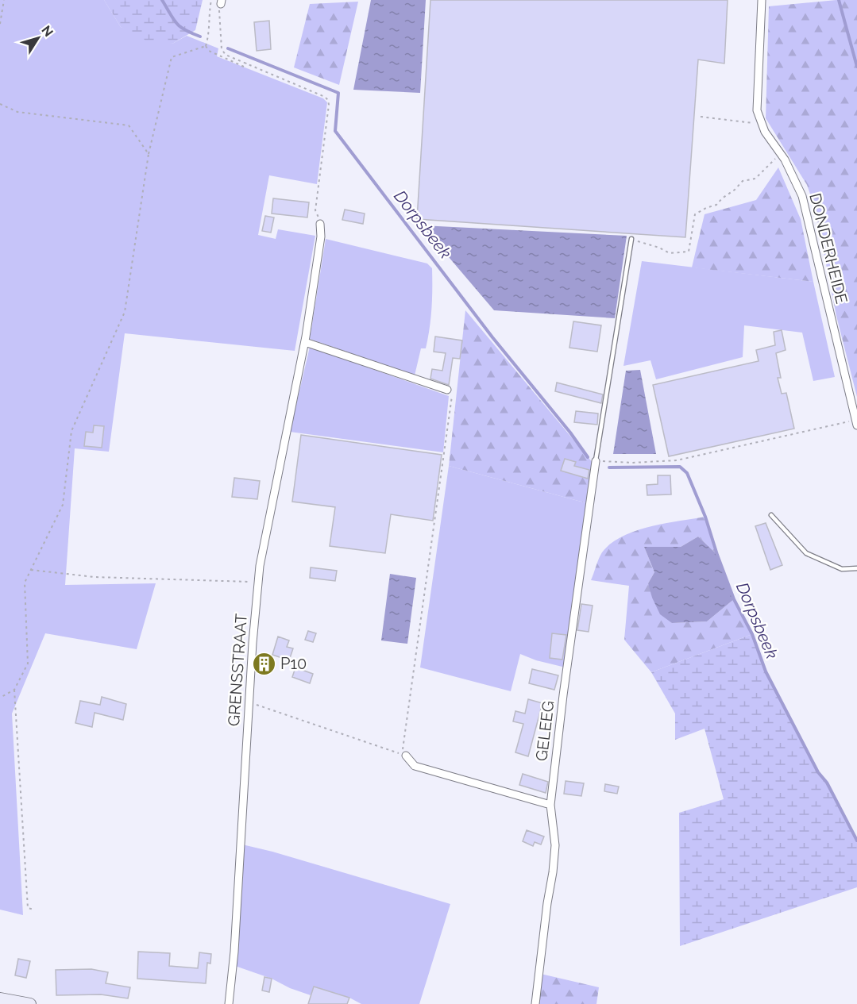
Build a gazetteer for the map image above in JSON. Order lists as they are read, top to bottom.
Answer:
{
  "streets": {
    "street": ["DONDERHEIDE", "GRENSSTRAAT", "GELEEG"]
  },
  "water": ["Dorpsbeek"],
  "places": {
    "building": ["P10"]
  },
  "north": "top right"
}
